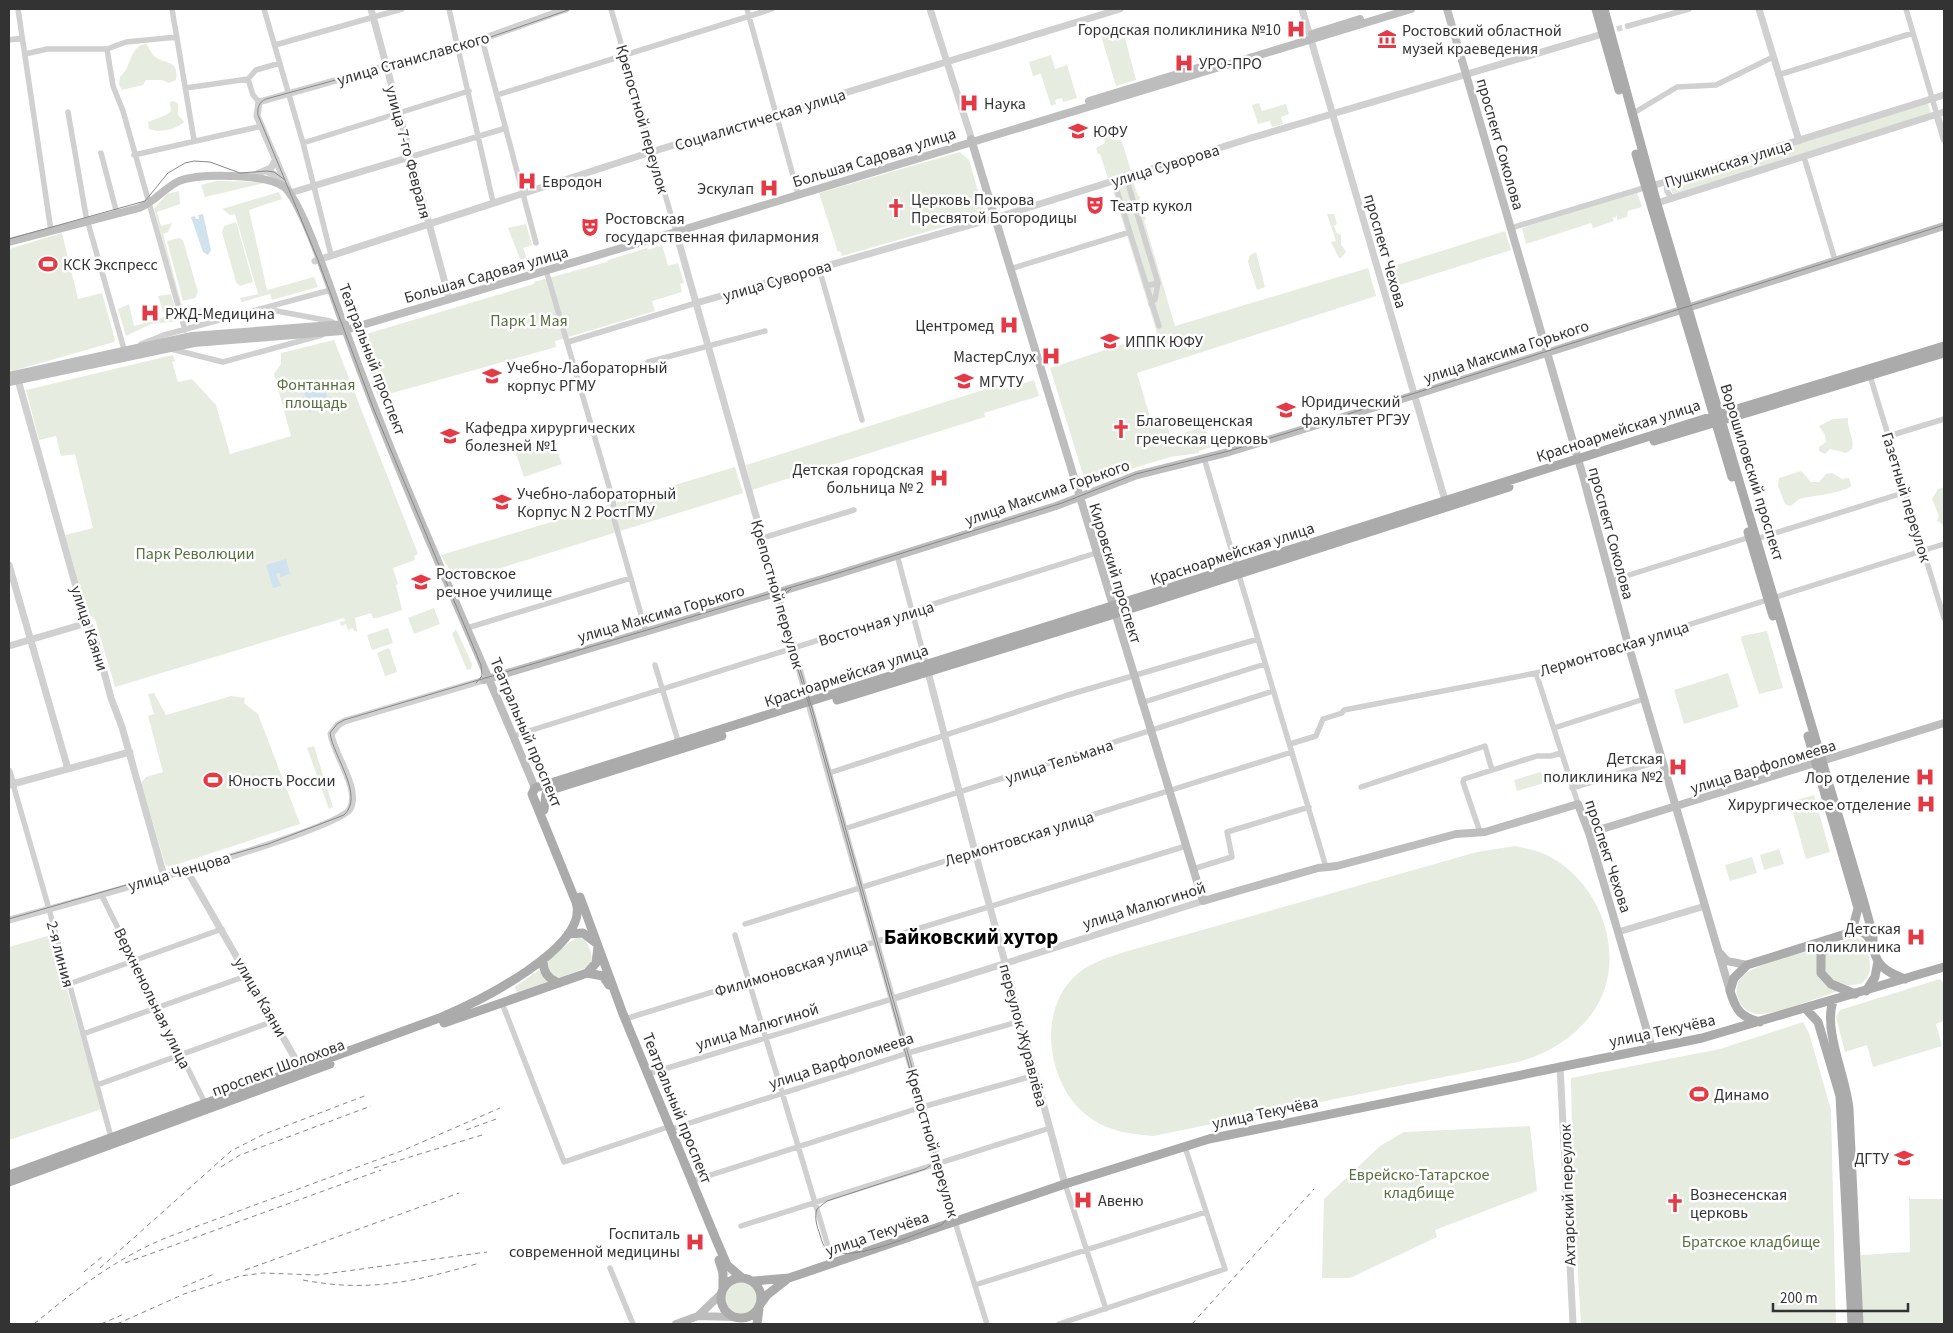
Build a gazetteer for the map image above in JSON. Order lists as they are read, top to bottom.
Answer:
{
  "streets": {
    "main road": [
      "проспект Соколова",
      "Большая Садовая улица",
      "проспект Чехова",
      "улица Максима Горького",
      "Театральный проспект",
      "Красноармейская улица",
      "Ворошиловский проспект",
      "Кировский проспект",
      "улица Варфоломеева",
      "улица Малюгиной",
      "улица Текучёва",
      "проспект Шолохова"
    ],
    "street": [
      "улица Станиславского",
      "Крепостной переулок",
      "Социалистическая улица",
      "улица 7-го Февраля",
      "Пушкинская улица",
      "улица Суворова",
      "Газетный переулок",
      "Восточная улица",
      "улица Каяни",
      "Лермонтовская улица",
      "улица Тельмана",
      "улица Ченцова",
      "2-я линия",
      "Филимоновская улица",
      "Верхненольная улица",
      "переулок Журавлёва",
      "Ахтарский переулок"
    ]
  },
  "crossings": [
    ["улица Станиславского", "улица 7-го Февраля"],
    ["улица Станиславского", "Театральный проспект"],
    ["Крепостной переулок", "Социалистическая улица"],
    ["Крепостной переулок", "Большая Садовая улица"],
    ["Крепостной переулок", "улица Суворова"],
    ["Крепостной переулок", "улица Максима Горького"],
    ["Крепостной переулок", "Красноармейская улица"],
    ["Крепостной переулок", "Восточная улица"],
    ["Крепостной переулок", "Лермонтовская улица"],
    ["Крепостной переулок", "улица Тельмана"],
    ["Крепостной переулок", "улица Варфоломеева"],
    ["Крепостной переулок", "улица Малюгиной"],
    ["Крепостной переулок", "Филимоновская улица"],
    ["Крепостной переулок", "улица Текучёва"],
    ["Социалистическая улица", "улица 7-го Февраля"],
    ["Социалистическая улица", "Театральный проспект"],
    ["проспект Соколова", "Пушкинская улица"],
    ["проспект Соколова", "улица Суворова"],
    ["проспект Соколова", "улица Максима Горького"],
    ["проспект Соколова", "Красноармейская улица"],
    ["проспект Соколова", "Лермонтовская улица"],
    ["проспект Соколова", "улица Варфоломеева"],
    ["улица 7-го Февраля", "Большая Садовая улица"],
    ["Большая Садовая улица", "проспект Чехова"],
    ["Большая Садовая улица", "Театральный проспект"],
    ["Большая Садовая улица", "Кировский проспект"],
    ["Пушкинская улица", "Ворошиловский проспект"],
    ["улица Суворова", "проспект Чехова"],
    ["улица Суворова", "Ворошиловский проспект"],
    ["улица Суворова", "Кировский проспект"],
    ["проспект Чехова", "улица Максима Горького"],
    ["проспект Чехова", "Красноармейская улица"],
    ["проспект Чехова", "Лермонтовская улица"],
    ["проспект Чехова", "улица Варфоломеева"],
    ["проспект Чехова", "улица Малюгиной"],
    ["проспект Чехова", "улица Текучёва"],
    ["улица Максима Горького", "Театральный проспект"],
    ["улица Максима Горького", "Ворошиловский проспект"],
    ["улица Максима Горького", "Кировский проспект"],
    ["улица Максима Горького", "улица Ченцова"],
    ["улица Максима Горького", "переулок Журавлёва"],
    ["Театральный проспект", "Красноармейская улица"],
    ["Театральный проспект", "Восточная улица"],
    ["Театральный проспект", "улица Варфоломеева"],
    ["Театральный проспект", "улица Малюгиной"],
    ["Театральный проспект", "Филимоновская улица"],
    ["Театральный проспект", "улица Текучёва"],
    ["Театральный проспект", "проспект Шолохова"],
    ["Красноармейская улица", "Ворошиловский проспект"],
    ["Красноармейская улица", "Газетный переулок"],
    ["Красноармейская улица", "Кировский проспект"],
    ["Красноармейская улица", "переулок Журавлёва"],
    ["Ворошиловский проспект", "Лермонтовская улица"],
    ["Ворошиловский проспект", "улица Варфоломеева"],
    ["Ворошиловский проспект", "улица Текучёва"],
    ["Газетный переулок", "Лермонтовская улица"],
    ["Кировский проспект", "Восточная улица"],
    ["Кировский проспект", "Лермонтовская улица"],
    ["Кировский проспект", "улица Тельмана"],
    ["Кировский проспект", "улица Малюгиной"],
    ["Кировский проспект", "Филимоновская улица"],
    ["Восточная улица", "переулок Журавлёва"],
    ["улица Каяни", "улица Ченцова"],
    ["улица Каяни", "проспект Шолохова"],
    ["Лермонтовская улица", "переулок Журавлёва"],
    ["улица Тельмана", "переулок Журавлёва"],
    ["улица Варфоломеева", "переулок Журавлёва"],
    ["улица Варфоломеева", "проспект Шолохова"],
    ["улица Ченцова", "2-я линия"],
    ["улица Ченцова", "Верхненольная улица"],
    ["улица Малюгиной", "переулок Журавлёва"],
    ["2-я линия", "проспект Шолохова"],
    ["Филимоновская улица", "переулок Журавлёва"],
    ["Верхненольная улица", "проспект Шолохова"],
    ["улица Текучёва", "переулок Журавлёва"],
    ["улица Текучёва", "Ахтарский переулок"]
  ],
  "districts": ["Байковский хутор"],
  "parks": [
    "Парк 1 Мая",
    "Фонтанная площадь",
    "Парк Революции",
    "Еврейско-Татарское кладбище",
    "Братское кладбище"
  ],
  "places": {
    "hospital": [
      "Городская поликлиника №10",
      "УРО-ПРО",
      "Наука",
      "Евродон",
      "Эскулап",
      "РЖД-Медицина",
      "Центромед",
      "МастерСлух",
      "Детская городская больница № 2",
      "Детская поликлиника №2",
      "Лор отделение",
      "Хирургическое отделение",
      "Детская поликлиника",
      "Авеню",
      "Госпиталь современной медицины"
    ],
    "museum": ["Ростовский областной музей краеведения"],
    "school or university": [
      "ЮФУ",
      "ИППК ЮФУ",
      "Учебно-Лабораторный корпус РГМУ",
      "МГУТУ",
      "Юридический факультет РГЭУ",
      "Кафедра хирургических болезней №1",
      "Учебно-лабораторный Корпус N 2 РостГМУ",
      "Ростовское речное училище",
      "ДГТУ"
    ],
    "theatre": ["Театр кукол", "Ростовская государственная филармония"],
    "church": ["Церковь Покрова Пресвятой Богородицы", "Благовещенская греческая церковь", "Вознесенская церковь"],
    "sports": ["КСК Экспресс", "Юность России", "Динамо"]
  },
  "scale_bar": "200 m"
}
